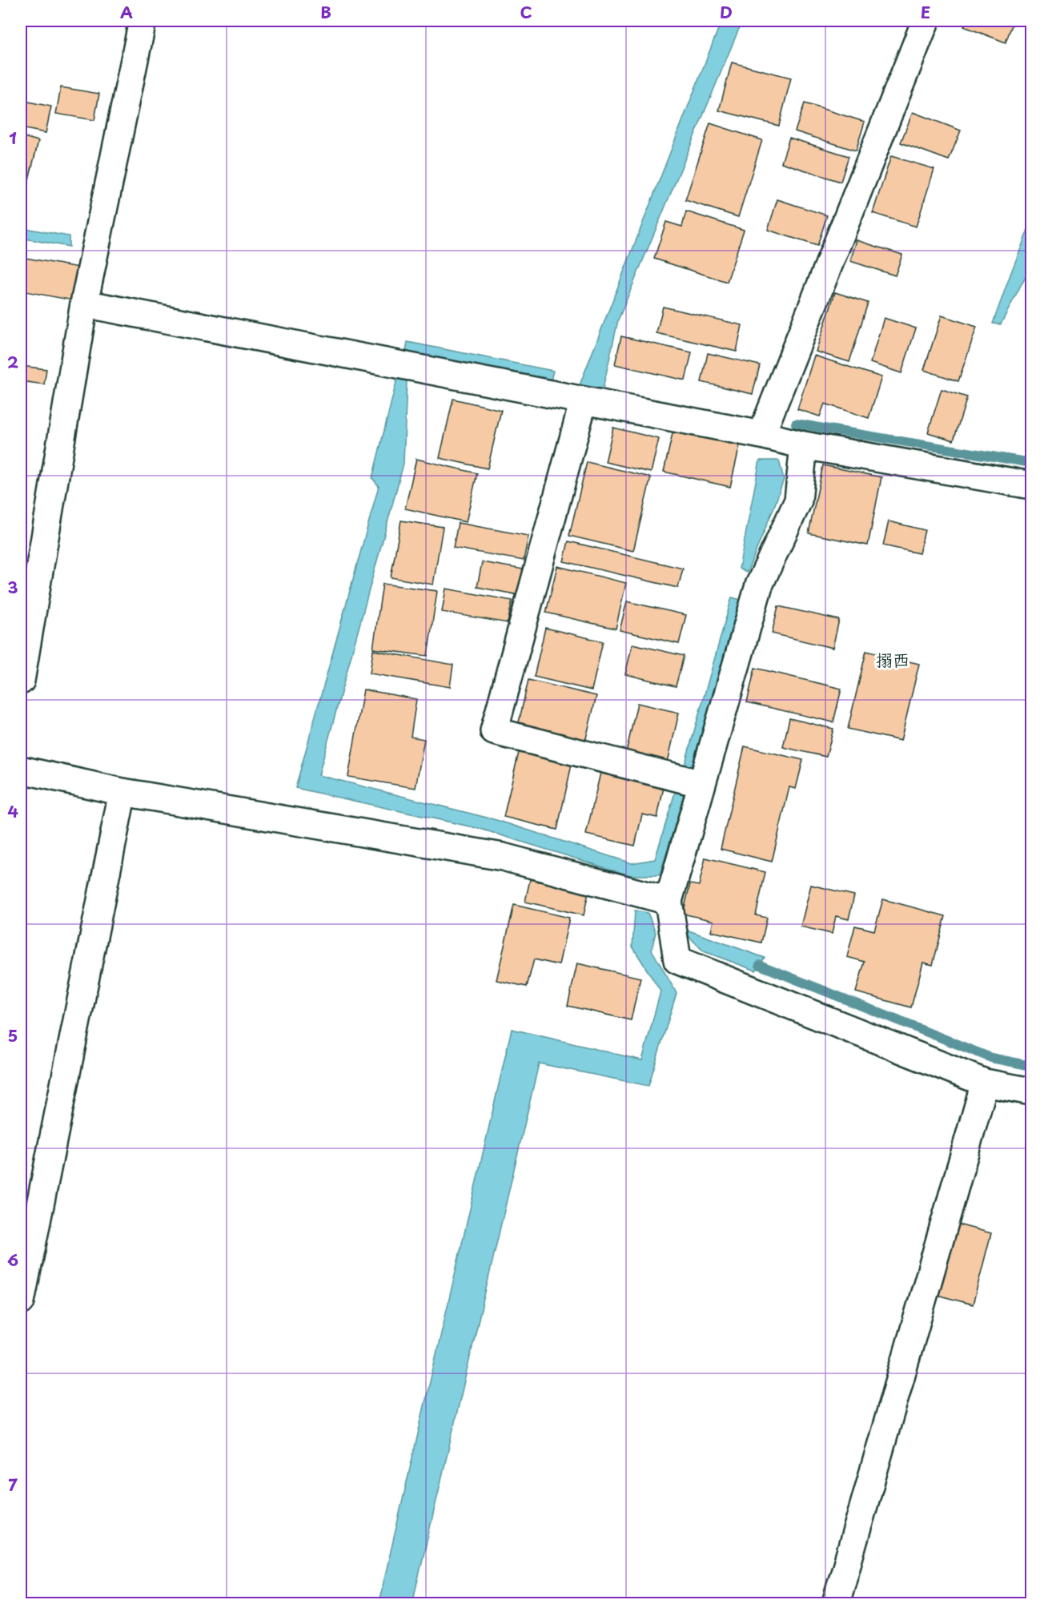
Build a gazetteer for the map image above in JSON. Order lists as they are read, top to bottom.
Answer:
{
  "districts": ["搦西"],
  "grid": {
    "columns": [
      "A",
      "B",
      "C",
      "D",
      "E"
    ],
    "rows": [
      "1",
      "2",
      "3",
      "4",
      "5",
      "6",
      "7"
    ]
  }
}
